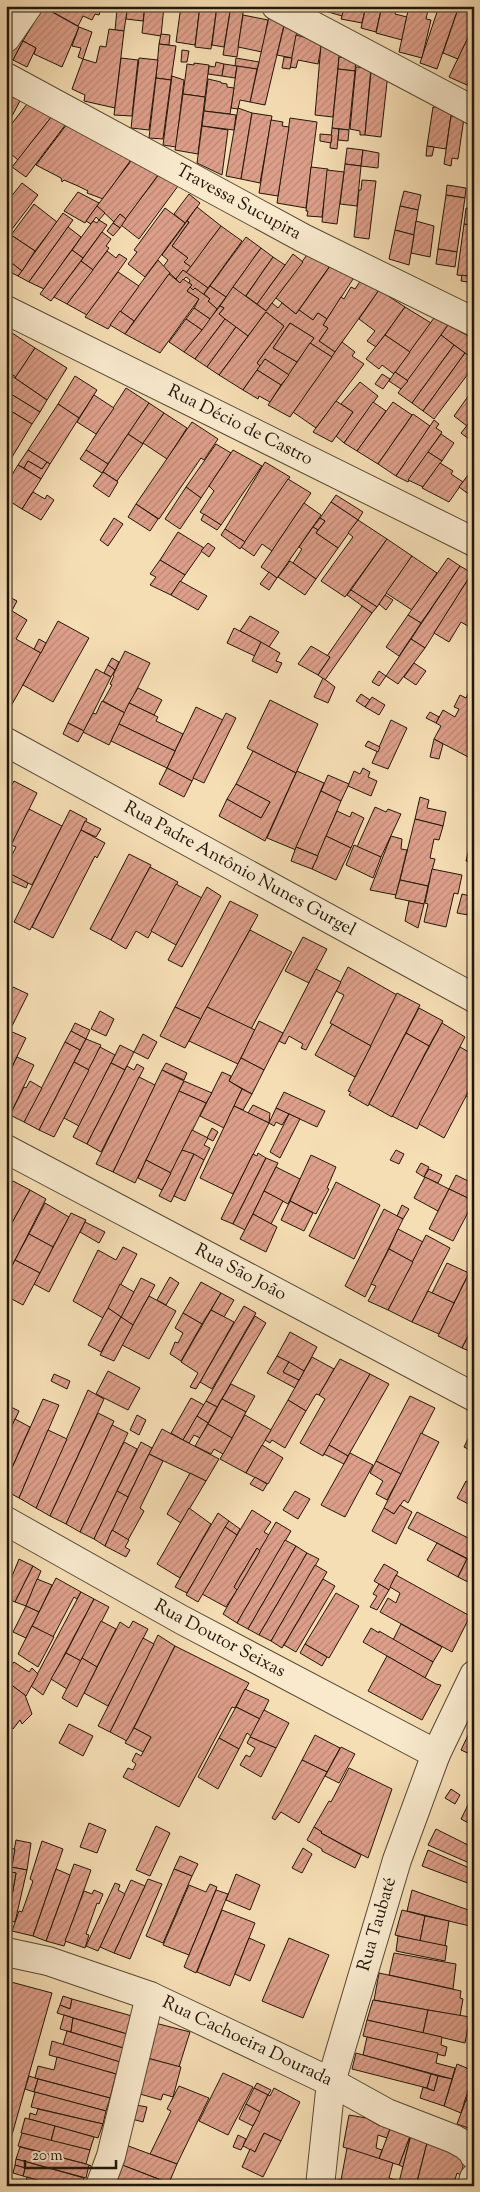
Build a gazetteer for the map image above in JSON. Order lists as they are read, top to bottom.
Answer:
{
  "streets": {
    "street": [
      "Travessa Sucupira",
      "Rua Décio de Castro",
      "Rua Padre Antônio Nunes Gurgel",
      "Rua São João",
      "Rua Doutor Seixas",
      "Rua Taubaté",
      "Rua Cachoeira Dourada"
    ]
  },
  "crossings": [
    ["Rua Doutor Seixas", "Rua Taubaté"],
    ["Rua Taubaté", "Rua Cachoeira Dourada"]
  ],
  "scale_bar": "20 m"
}
